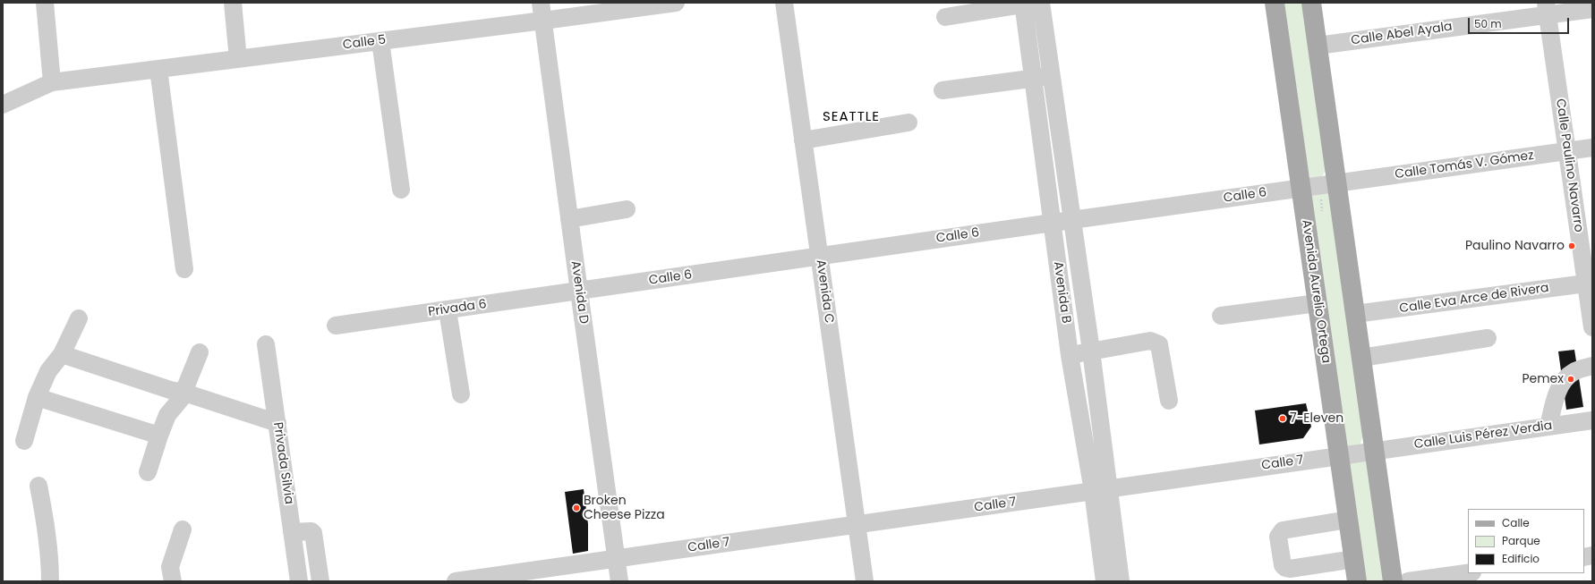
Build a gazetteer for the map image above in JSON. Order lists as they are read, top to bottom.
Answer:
{
  "streets": {
    "main road": ["Avenida Aurelio Ortega"],
    "street": [
      "Calle Abel Ayala",
      "Calle 5",
      "Calle Tomás V. Gómez",
      "Calle Paulino Navarro",
      "Calle 6",
      "Avenida C",
      "Avenida D",
      "Avenida B",
      "Calle Eva Arce de Rivera",
      "Privada 6",
      "Calle Luis Pérez Verdia",
      "Privada Silvia",
      "Calle 7"
    ]
  },
  "crossings": [
    ["Calle Abel Ayala", "Calle Paulino Navarro"],
    ["Calle 5", "Avenida D"],
    ["Calle Tomás V. Gómez", "Calle Paulino Navarro"],
    ["Calle Tomás V. Gómez", "Calle 6"],
    ["Calle Paulino Navarro", "Calle Eva Arce de Rivera"],
    ["Calle 6", "Avenida C"],
    ["Calle 6", "Avenida Aurelio Ortega"],
    ["Calle 6", "Avenida D"],
    ["Calle 6", "Avenida B"],
    ["Calle 6", "Privada 6"],
    ["Avenida C", "Calle 7"],
    ["Avenida Aurelio Ortega", "Calle 7"],
    ["Avenida D", "Privada 6"],
    ["Avenida D", "Calle 7"],
    ["Avenida B", "Calle 7"],
    ["Calle Luis Pérez Verdia", "Calle 7"]
  ],
  "districts": ["SEATTLE"],
  "places": [
    "Paulino Navarro",
    "Pemex",
    "7-Eleven",
    "Broken Cheese Pizza"
  ],
  "legend": ["Calle", "Parque", "Edificio"],
  "scale_bar": "50 m"
}
